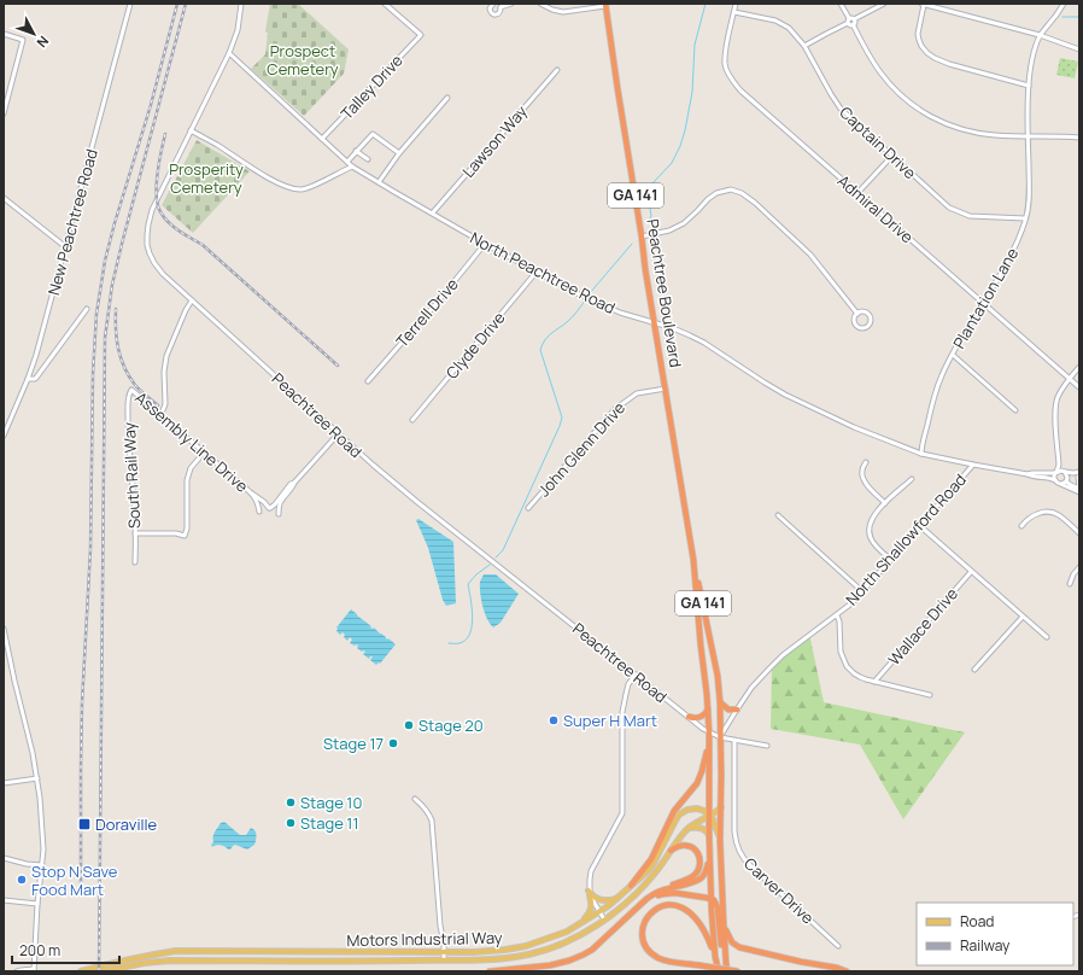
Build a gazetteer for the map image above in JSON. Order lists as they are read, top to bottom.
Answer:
{
  "streets": {
    "highway": ["GA 141", "Peachtree Boulevard"],
    "main road": ["Motors Industrial Way"],
    "street": [
      "Talley Drive",
      "Lawson Way",
      "Captain Drive",
      "Admiral Drive",
      "New Peachtree Road",
      "North Peachtree Road",
      "Plantation Lane",
      "Terrell Drive",
      "Clyde Drive",
      "Peachtree Road",
      "Assembly Line Drive",
      "John Glenn Drive",
      "South Rail Way",
      "North Shallowford Road",
      "Wallace Drive",
      "Carver Drive"
    ]
  },
  "crossings": [
    ["Talley Drive", "North Peachtree Road"],
    ["Lawson Way", "North Peachtree Road"],
    ["Captain Drive", "Admiral Drive"],
    ["Captain Drive", "Plantation Lane"],
    ["GA 141", "Peachtree Boulevard"],
    ["GA 141", "Peachtree Road"],
    ["GA 141", "North Shallowford Road"],
    ["GA 141", "Motors Industrial Way"],
    ["Admiral Drive", "Plantation Lane"],
    ["North Peachtree Road", "Peachtree Boulevard"],
    ["North Peachtree Road", "Plantation Lane"],
    ["North Peachtree Road", "Terrell Drive"],
    ["North Peachtree Road", "Clyde Drive"],
    ["North Peachtree Road", "Peachtree Road"],
    ["North Peachtree Road", "North Shallowford Road"],
    ["Peachtree Boulevard", "Peachtree Road"],
    ["Peachtree Boulevard", "John Glenn Drive"],
    ["Peachtree Boulevard", "North Shallowford Road"],
    ["Peachtree Road", "North Shallowford Road"],
    ["Peachtree Road", "Carver Drive"],
    ["Assembly Line Drive", "South Rail Way"]
  ],
  "parks": ["Prospect Cemetery", "Prosperity Cemetery"],
  "places": {
    "other": [
      "Super H Mart",
      "Stage 20",
      "Stage 17",
      "Stage 10",
      "Stage 11",
      "Stop N Save Food Mart"
    ],
    "transit": ["Doraville"]
  },
  "legend": ["Road", "Railway"],
  "scale_bar": "200 m",
  "north": "bottom right"
}
